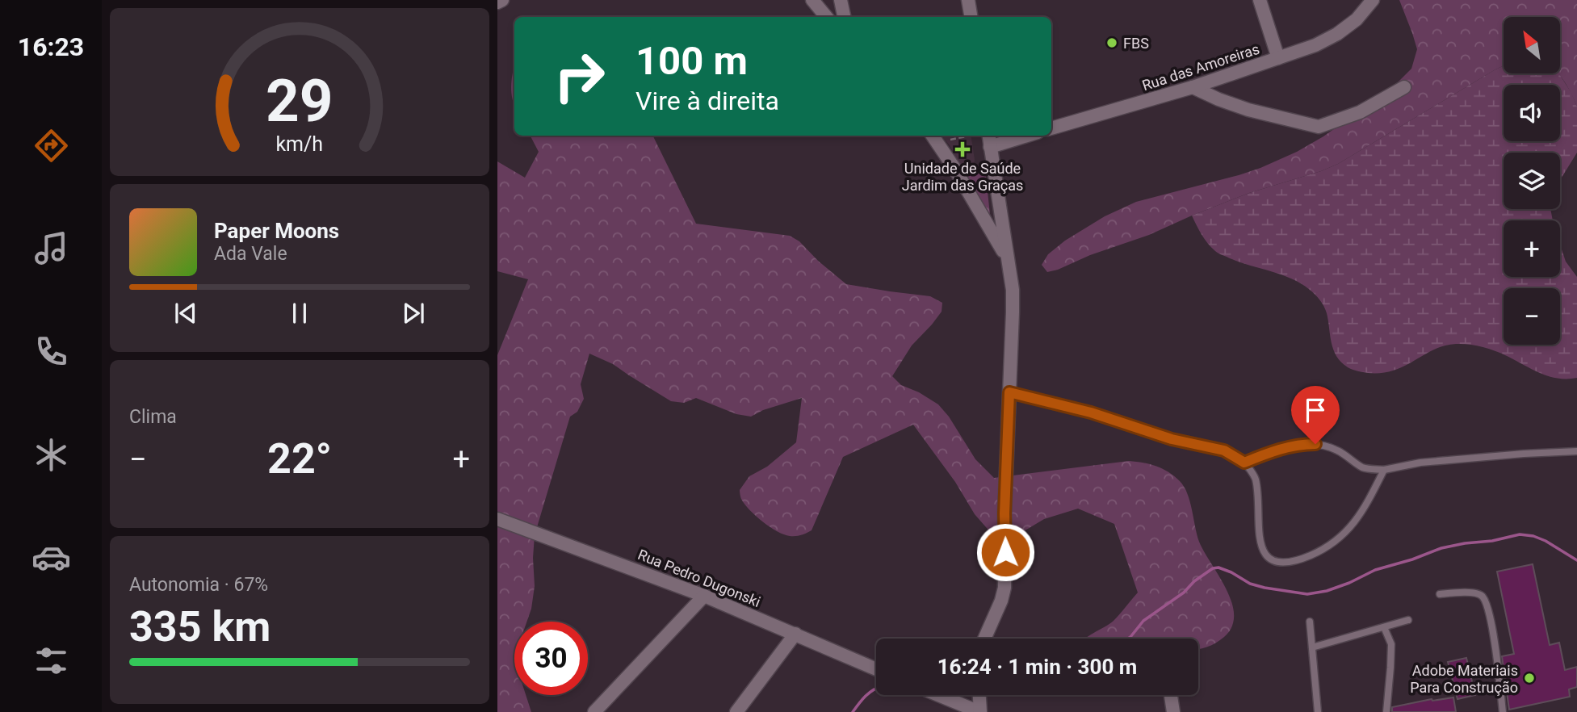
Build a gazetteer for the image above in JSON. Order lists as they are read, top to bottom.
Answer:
{
  "streets": {
    "street": ["Rua das Amoreiras", "Rua Pedro Dugonski"]
  },
  "places": {
    "other": ["FBS", "Adobe Materiais Para Construção"],
    "health": ["Unidade de Saúde Jardim das Graças"]
  },
  "north": "top left",
  "page": {
    "tabs": "16:23",
    "map_buttons": ["+", "−"],
    "turn": ["100 m", "Vire à direita"],
    "song": ["Paper Moons", "Ada Vale"],
    "tile": [
      "Clima",
      ["Autonomia · 67%", "335 km"]
    ],
    "heat": ["−", "22°", "+"],
    "limit": "30",
    "trip": "16:24 · 1 min · 300 m",
    "gauge": ["29", "km/h"]
  }
}
